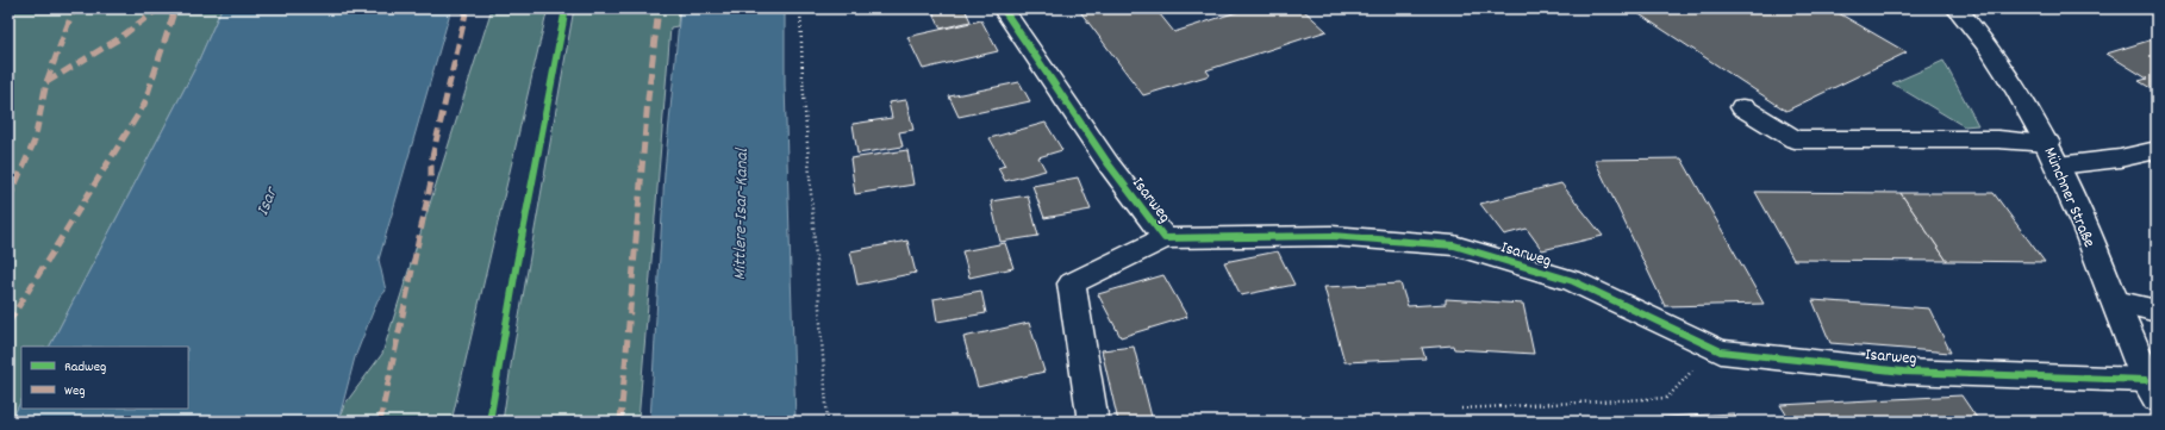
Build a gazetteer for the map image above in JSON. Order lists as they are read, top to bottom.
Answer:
{
  "streets": {
    "street": ["Münchner Straße", "Isarweg"]
  },
  "crossings": [
    ["Münchner Straße", "Isarweg"]
  ],
  "water": ["Isar", "Mittlere-Isar-Kanal"],
  "legend": ["Radweg", "Weg"]
}
